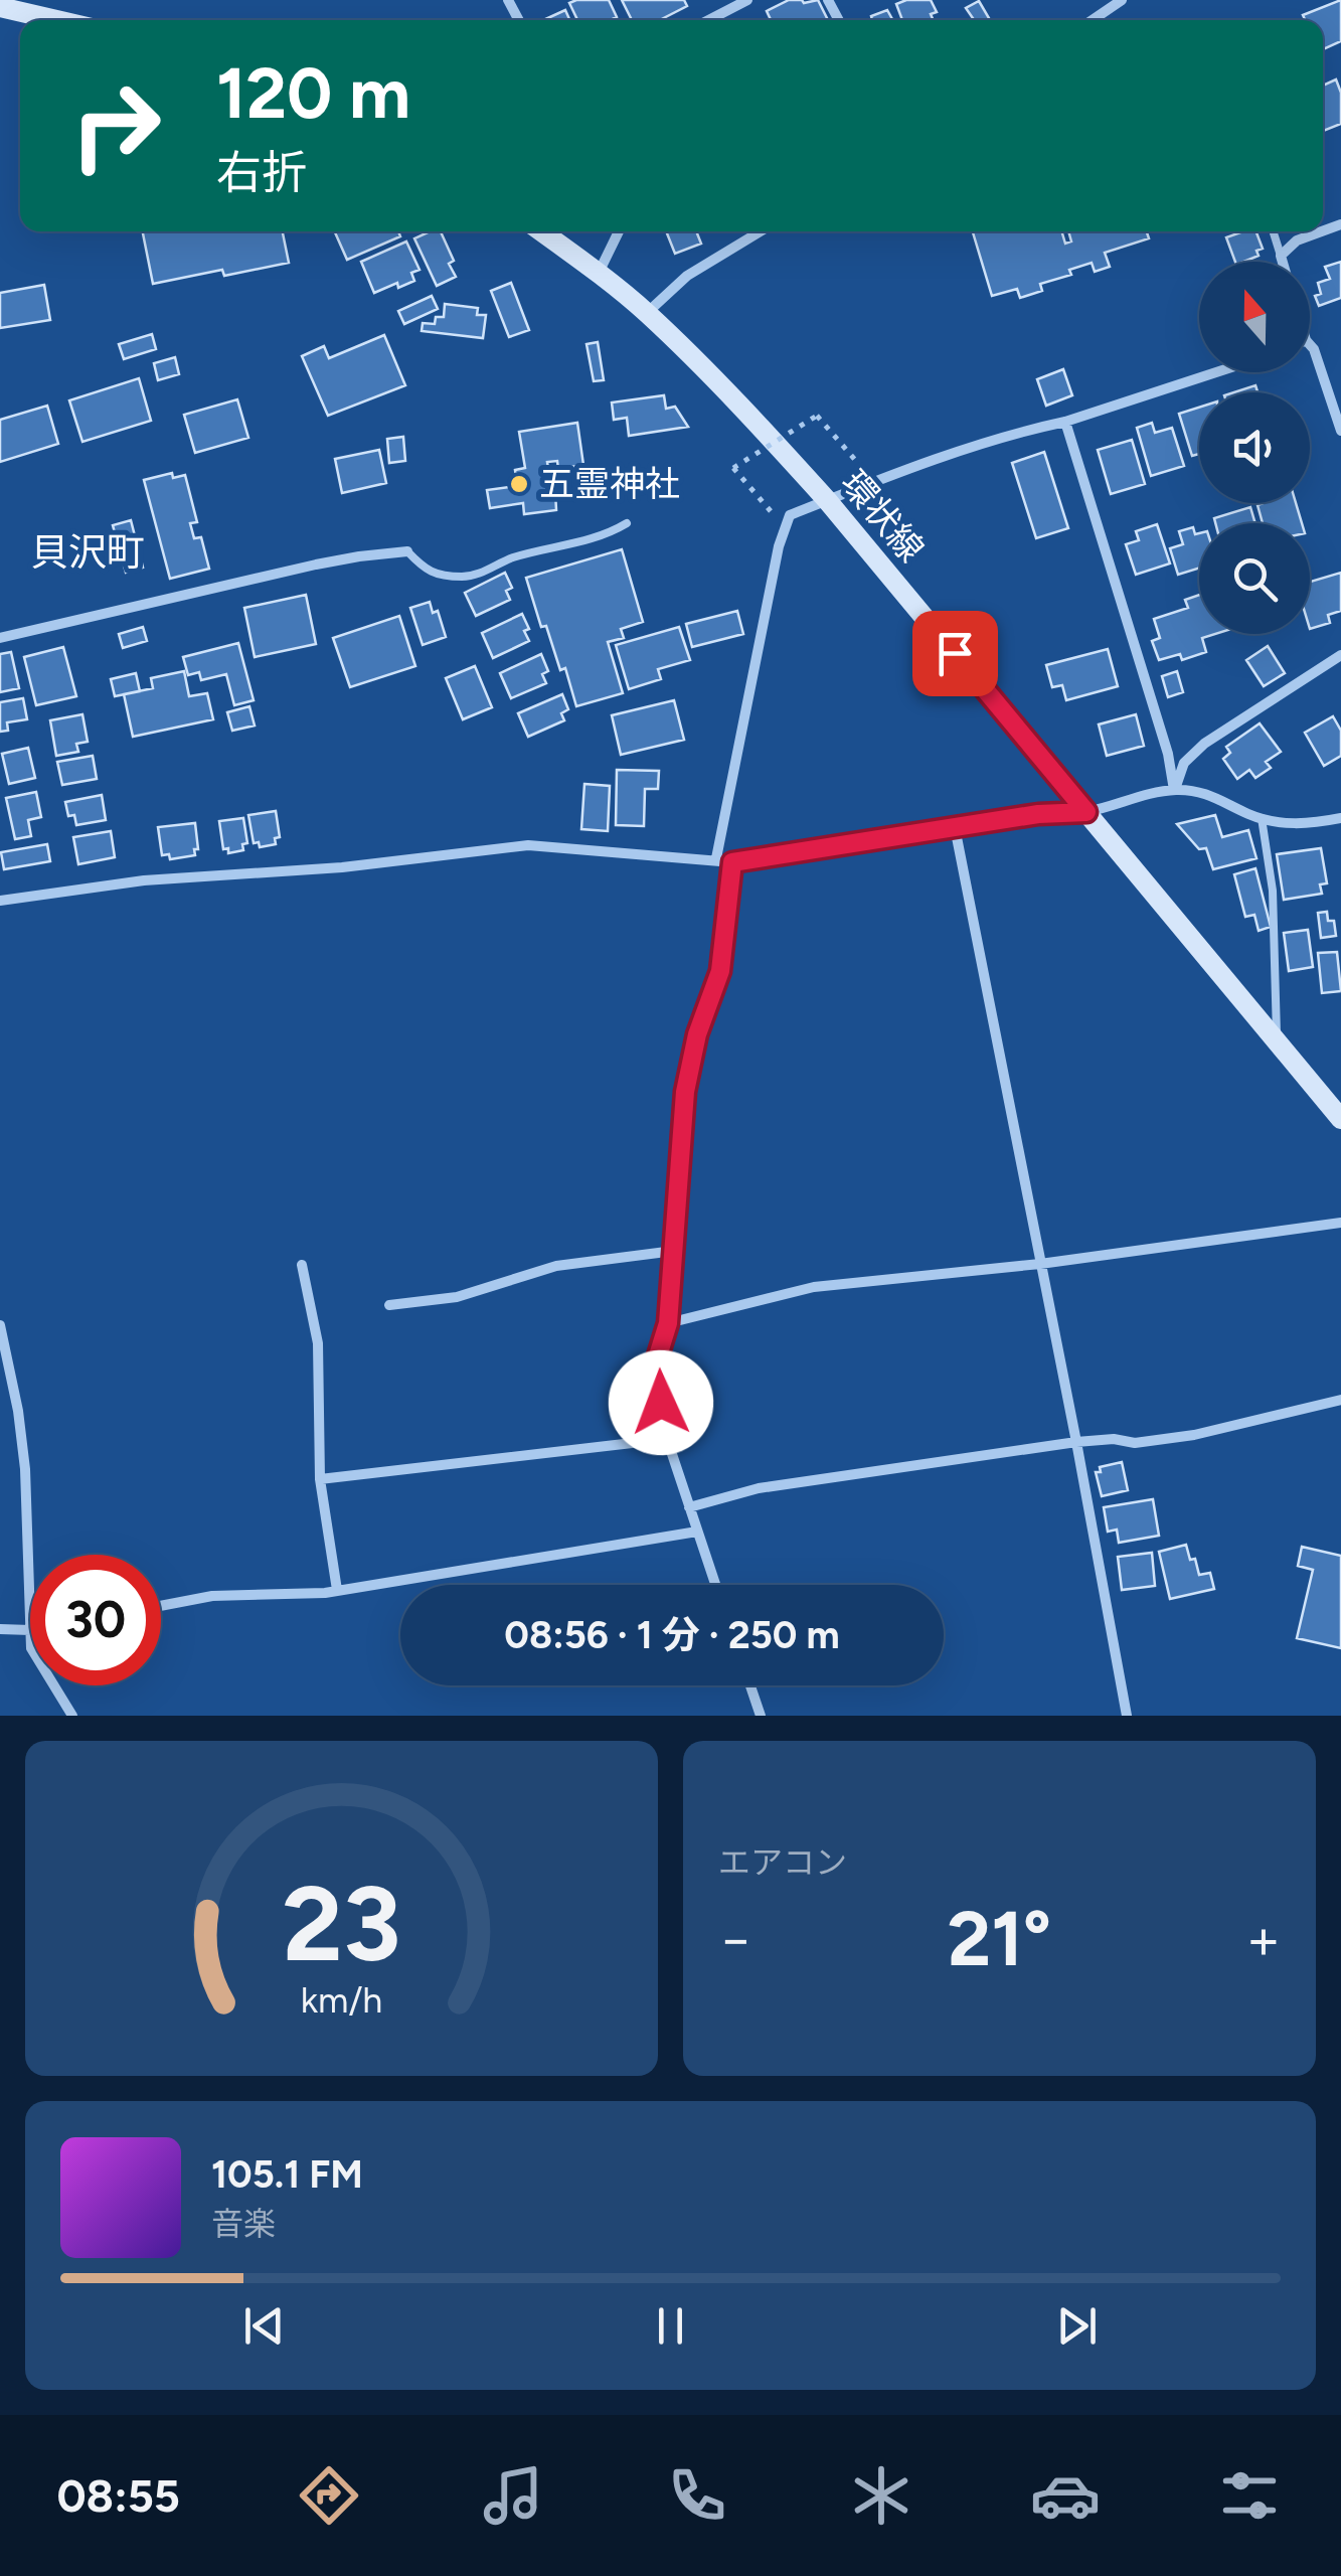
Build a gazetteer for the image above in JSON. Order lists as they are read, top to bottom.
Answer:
{
  "streets": {
    "street": ["環状線"]
  },
  "districts": ["貝沢町"],
  "places": ["五霊神社"],
  "north": "top",
  "page": {
    "turn": ["120 m", "右折"],
    "limit": "30",
    "trip": "08:56 · 1 分 · 250 m",
    "tile": "エアコン",
    "heat": ["−", "21°", "+"],
    "song": ["105.1 FM", "音楽"],
    "tabs": "08:55",
    "gauge": ["23", "km/h"]
  }
}
